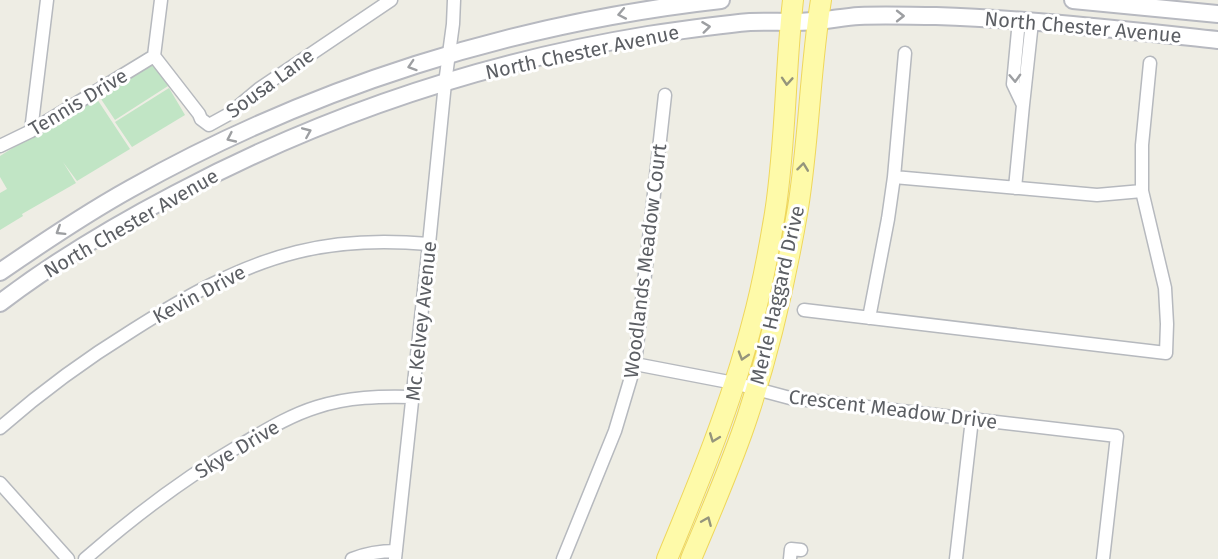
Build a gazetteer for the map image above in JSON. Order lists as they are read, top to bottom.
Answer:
{
  "streets": {
    "main road": ["North Chester Avenue", "Merle Haggard Drive"],
    "street": [
      "Sousa Lane",
      "Tennis Drive",
      "Woodlands Meadow Court",
      "Kevin Drive",
      "Mc Kelvey Avenue",
      "Crescent Meadow Drive",
      "Skye Drive"
    ]
  },
  "crossings": [
    ["North Chester Avenue", "Merle Haggard Drive"],
    ["North Chester Avenue", "Mc Kelvey Avenue"],
    ["Sousa Lane", "Tennis Drive"],
    ["Woodlands Meadow Court", "Crescent Meadow Drive"],
    ["Kevin Drive", "Mc Kelvey Avenue"],
    ["Merle Haggard Drive", "Crescent Meadow Drive"],
    ["Mc Kelvey Avenue", "Skye Drive"]
  ]
}
